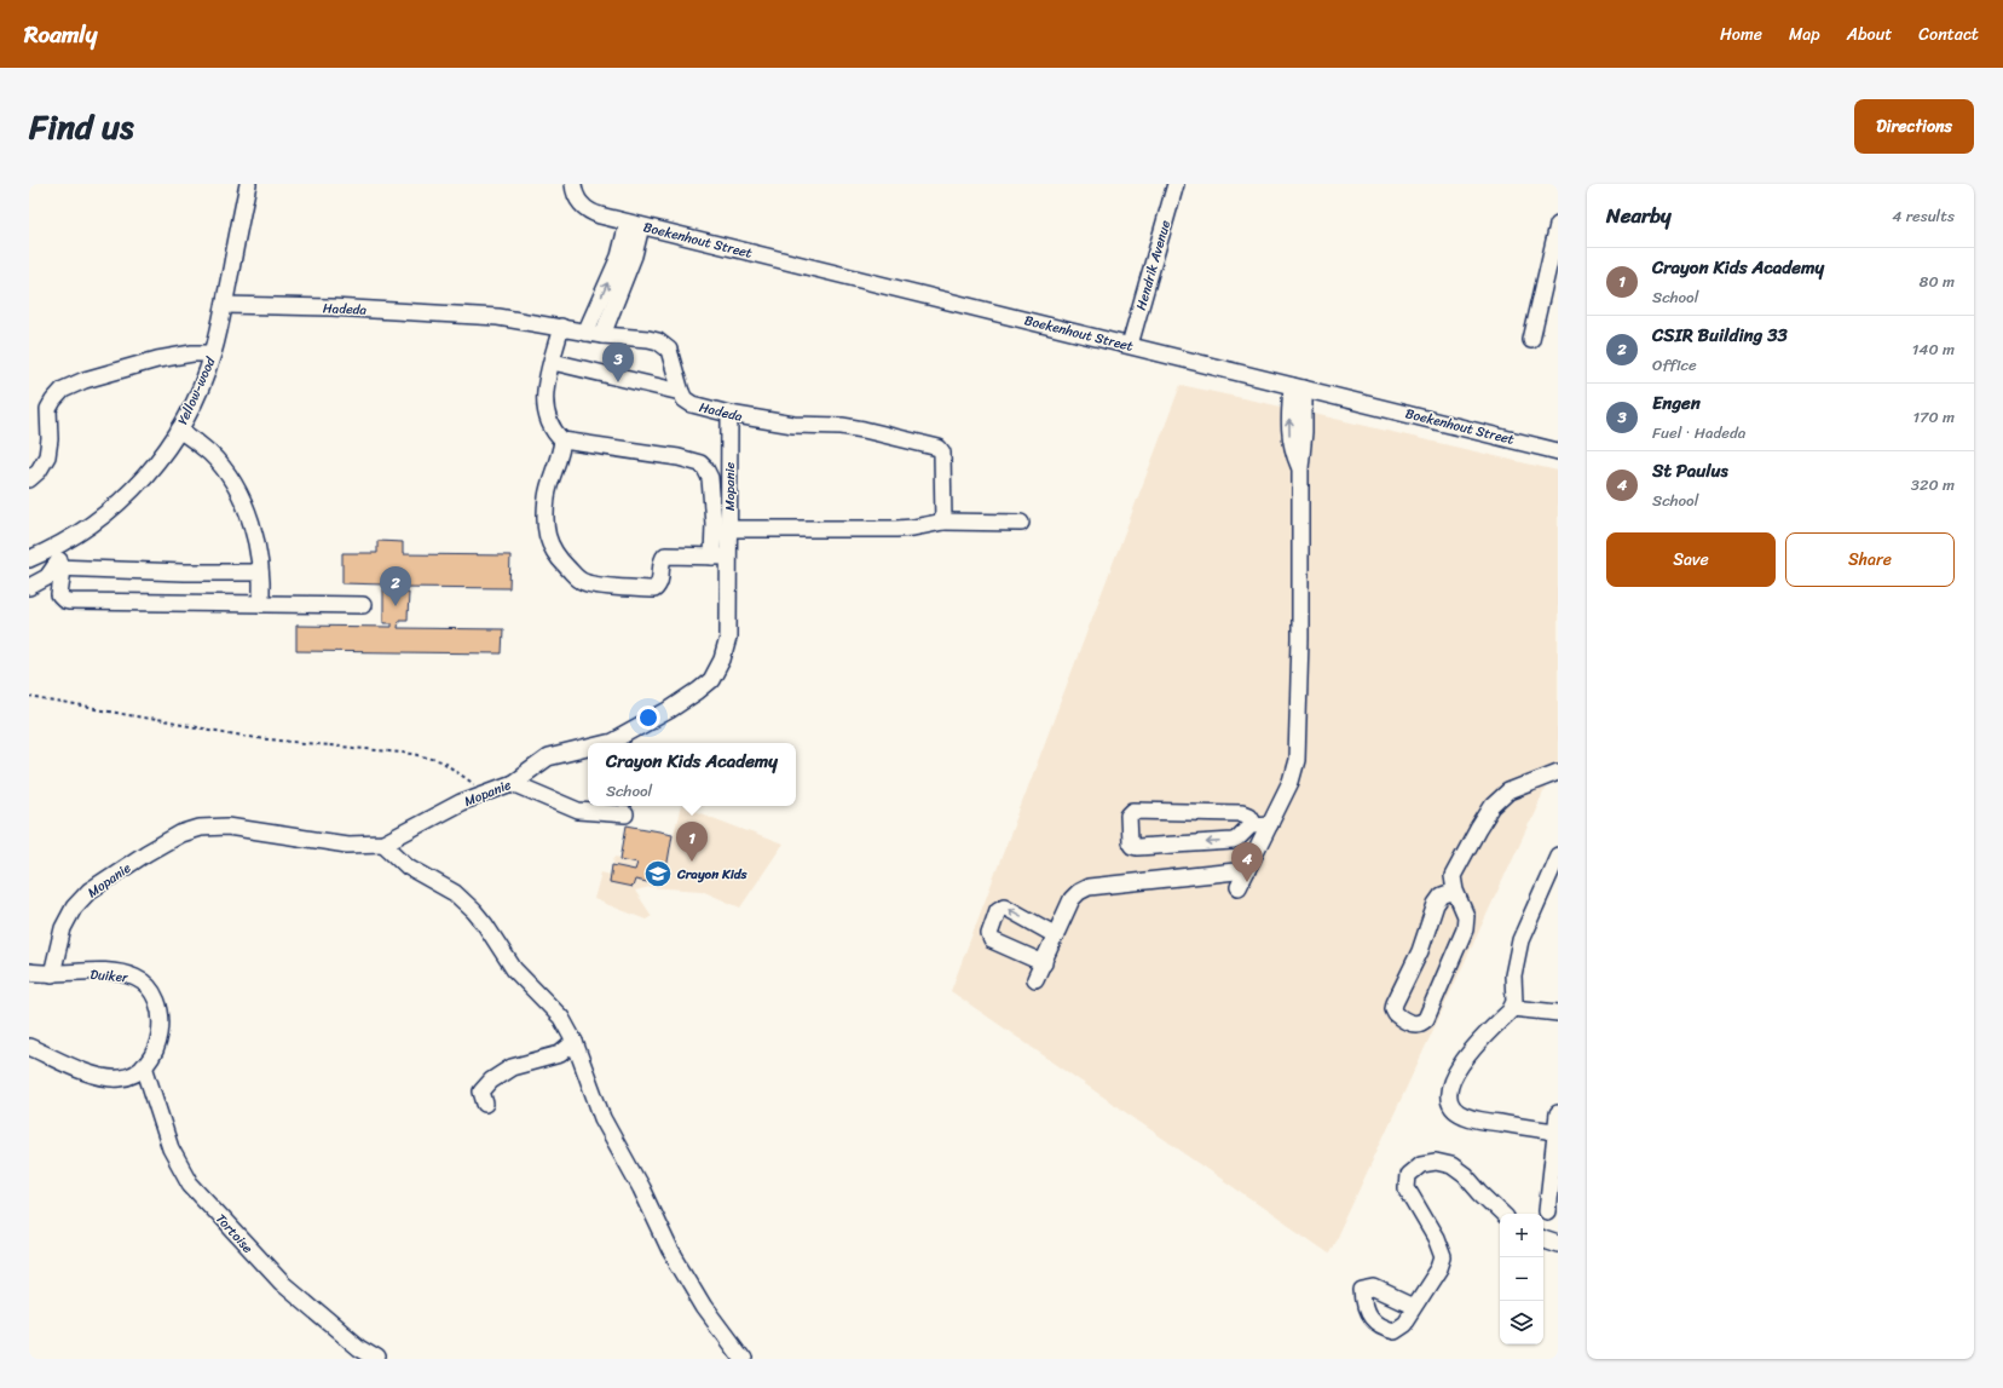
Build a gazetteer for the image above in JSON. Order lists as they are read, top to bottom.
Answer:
{
  "streets": {
    "street": [
      "Boekenhout Street",
      "Hendrik Avenue",
      "Hadeda",
      "Yellow-wood",
      "Mopanie",
      "Duiker",
      "Tortoise"
    ]
  },
  "crossings": [
    ["Boekenhout Street", "Hendrik Avenue"],
    ["Hadeda", "Yellow-wood"],
    ["Hadeda", "Mopanie"],
    ["Mopanie", "Duiker"],
    ["Duiker", "Tortoise"]
  ],
  "places": {
    "school or university": ["Crayon Kids"]
  },
  "page": {
    "header": "Roamly",
    "nav": [
      "Home",
      "Map",
      "About",
      "Contact"
    ],
    "title": "Find us",
    "buttons": [
      "Directions",
      ["Save", "Share"]
    ],
    "heading": ["Nearby", "4 results"],
    "list": [
      {
        "mark": "1",
        "name": "Crayon Kids Academy",
        "note": "School",
        "value": "80 m"
      },
      {
        "mark": "2",
        "name": "CSIR Building 33",
        "note": "Office",
        "value": "140 m"
      },
      {
        "mark": "3",
        "name": "Engen",
        "note": "Fuel · Hadeda",
        "value": "170 m"
      },
      {
        "mark": "4",
        "name": "St Paulus",
        "note": "School",
        "value": "320 m"
      }
    ],
    "pins": [
      "3",
      "2",
      "1",
      "4"
    ],
    "popup": ["Crayon Kids Academy", "School"],
    "map_buttons": ["+", "−"]
  }
}
